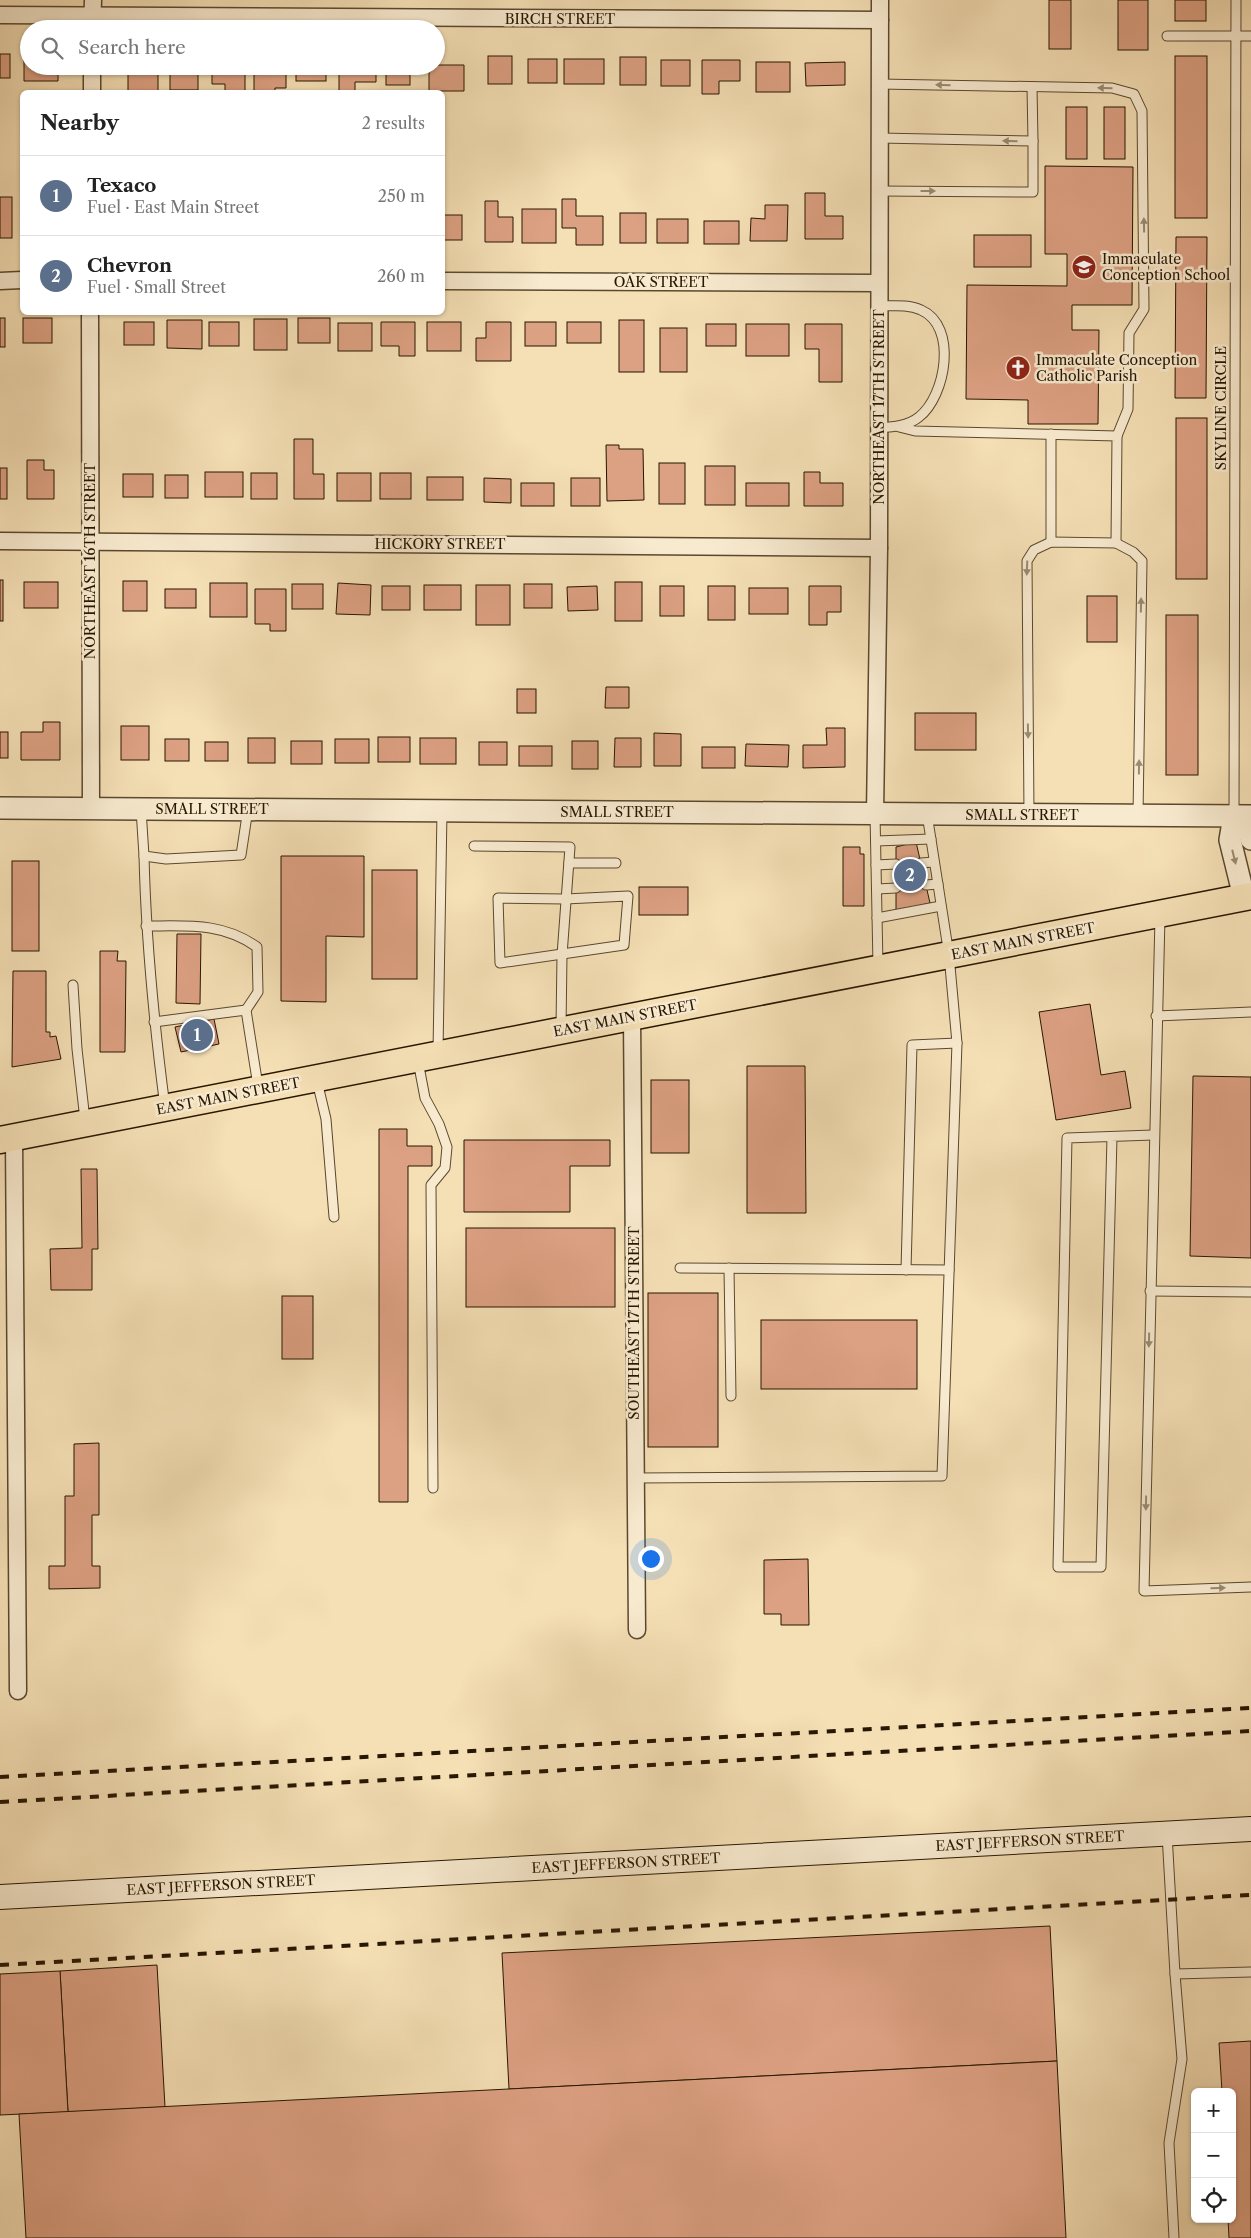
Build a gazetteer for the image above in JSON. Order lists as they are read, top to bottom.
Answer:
{
  "streets": {
    "main road": ["EAST MAIN STREET", "EAST JEFFERSON STREET"],
    "street": [
      "BIRCH STREET",
      "OAK STREET",
      "NORTHEAST 17TH STREET",
      "HICKORY STREET",
      "NORTHEAST 16TH STREET",
      "SMALL STREET",
      "SOUTHEAST 17TH STREET"
    ],
    "lane": ["SKYLINE CIRCLE"]
  },
  "crossings": [
    ["BIRCH STREET", "NORTHEAST 17TH STREET"],
    ["OAK STREET", "NORTHEAST 17TH STREET"],
    ["NORTHEAST 17TH STREET", "HICKORY STREET"],
    ["NORTHEAST 17TH STREET", "SMALL STREET"],
    ["SKYLINE CIRCLE", "SMALL STREET"],
    ["HICKORY STREET", "NORTHEAST 16TH STREET"],
    ["NORTHEAST 16TH STREET", "SMALL STREET"],
    ["EAST MAIN STREET", "SOUTHEAST 17TH STREET"]
  ],
  "places": {
    "school or university": ["Immaculate Conception School"],
    "church": ["Immaculate Conception Catholic Parish"]
  },
  "page": {
    "search": "Search here",
    "heading": ["Nearby", "2 results"],
    "list": [
      {
        "mark": "1",
        "name": "Texaco",
        "note": "Fuel · East Main Street",
        "value": "250 m"
      },
      {
        "mark": "2",
        "name": "Chevron",
        "note": "Fuel · Small Street",
        "value": "260 m"
      }
    ],
    "pins": ["2", "1"],
    "map_buttons": ["+", "−"]
  }
}
